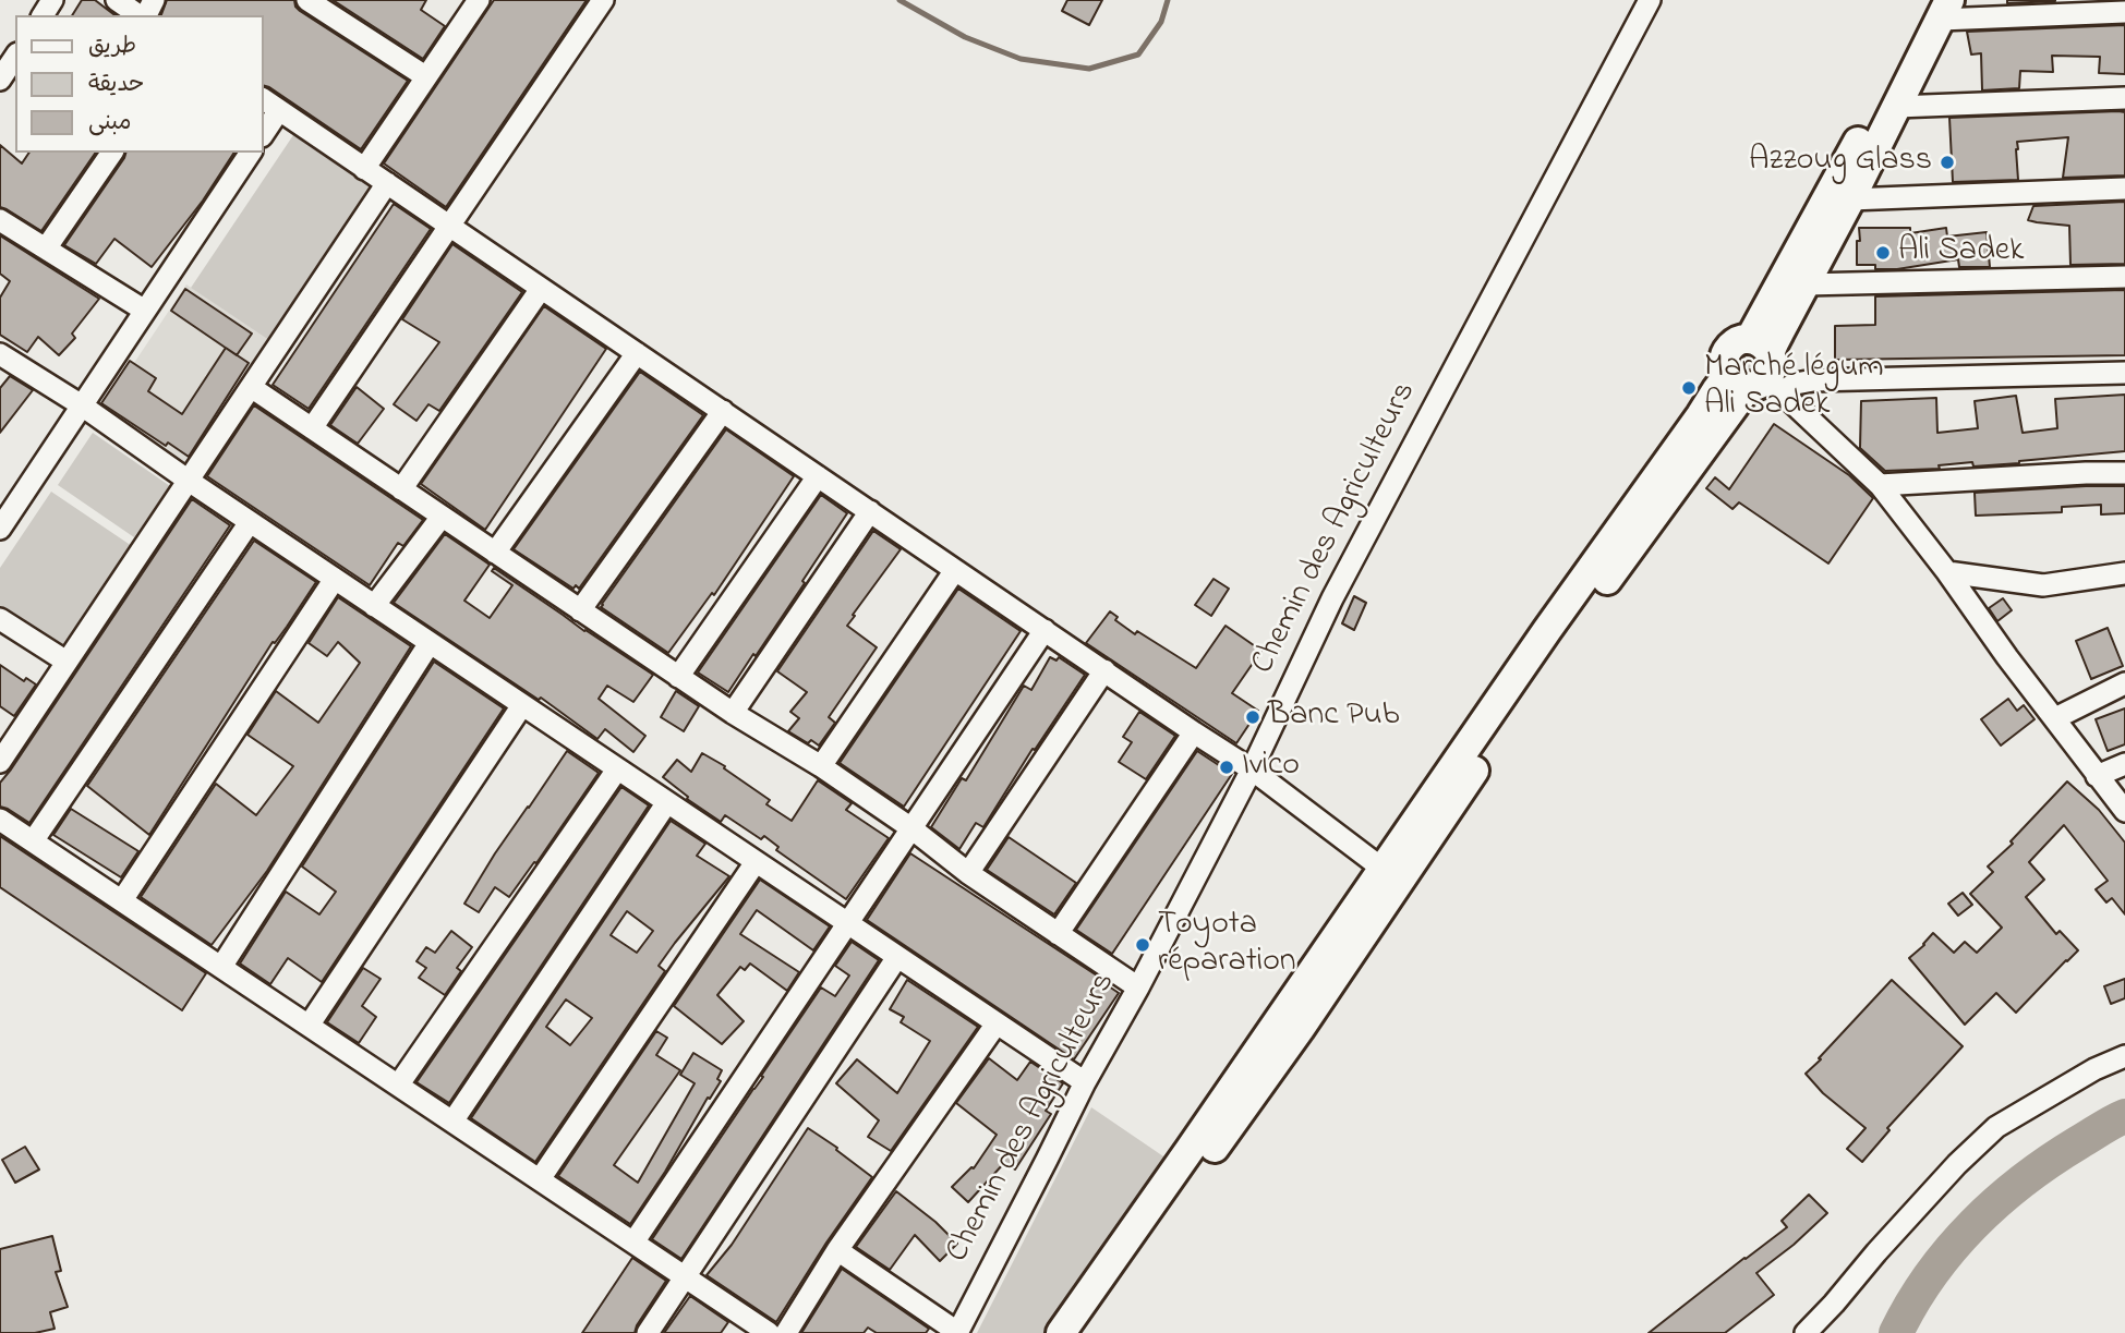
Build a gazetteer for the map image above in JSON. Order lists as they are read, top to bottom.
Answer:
{
  "streets": {
    "street": ["Chemin des Agriculteurs"]
  },
  "places": [
    "Azzoug Glass",
    "Ali Sadek",
    "Marché légum Ali Sadek",
    "Banc Pub",
    "Ivico",
    "Toyota réparation"
  ],
  "legend": ["طريق", "حديقة", "مبنى"]
}
